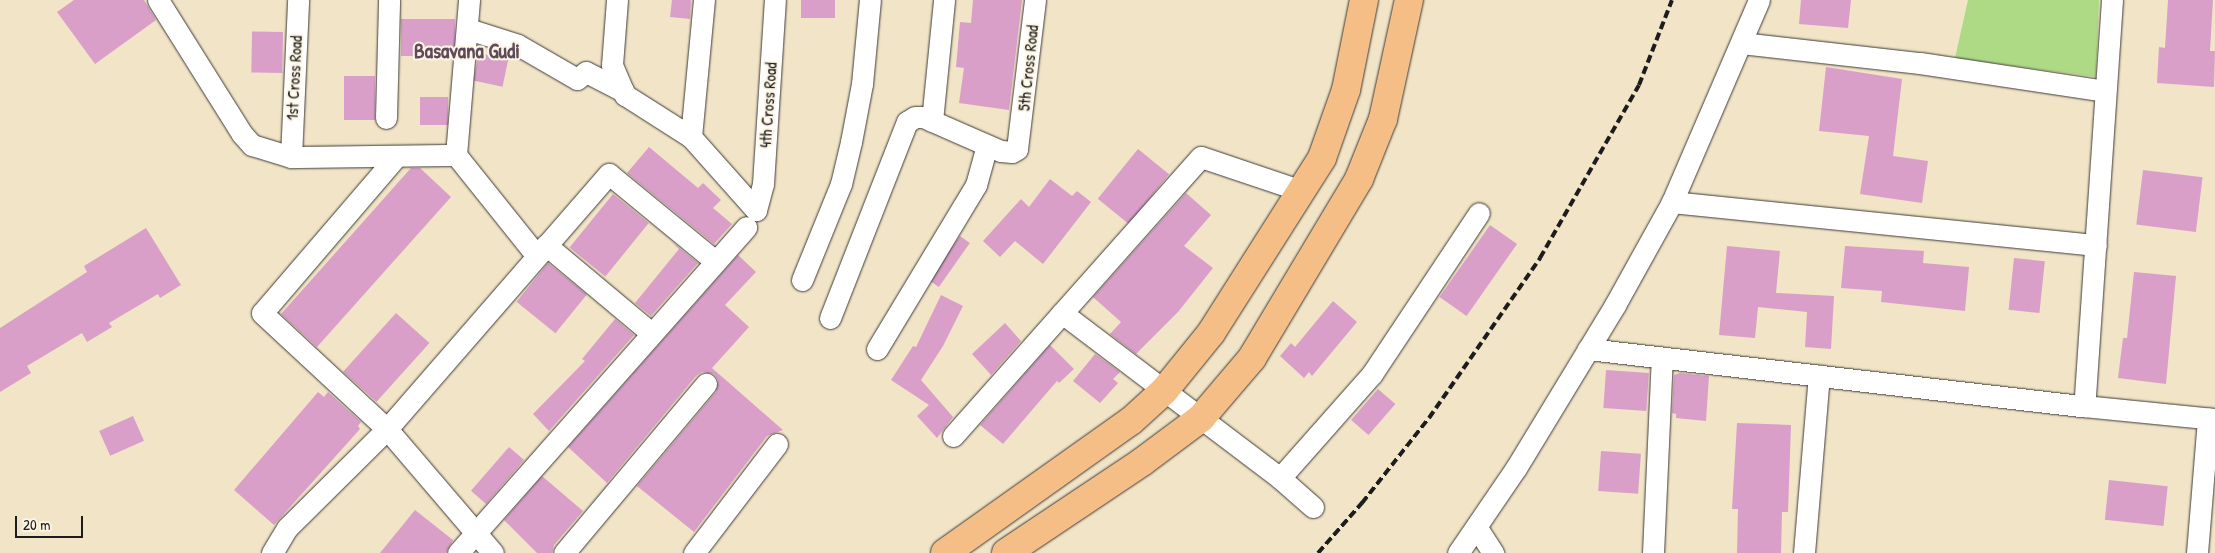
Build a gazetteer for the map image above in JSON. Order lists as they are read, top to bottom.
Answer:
{
  "streets": {
    "street": ["5th Cross Road", "1st Cross Road", "4th Cross Road"]
  },
  "districts": ["Basavana Gudi"],
  "scale_bar": "20 m"
}
